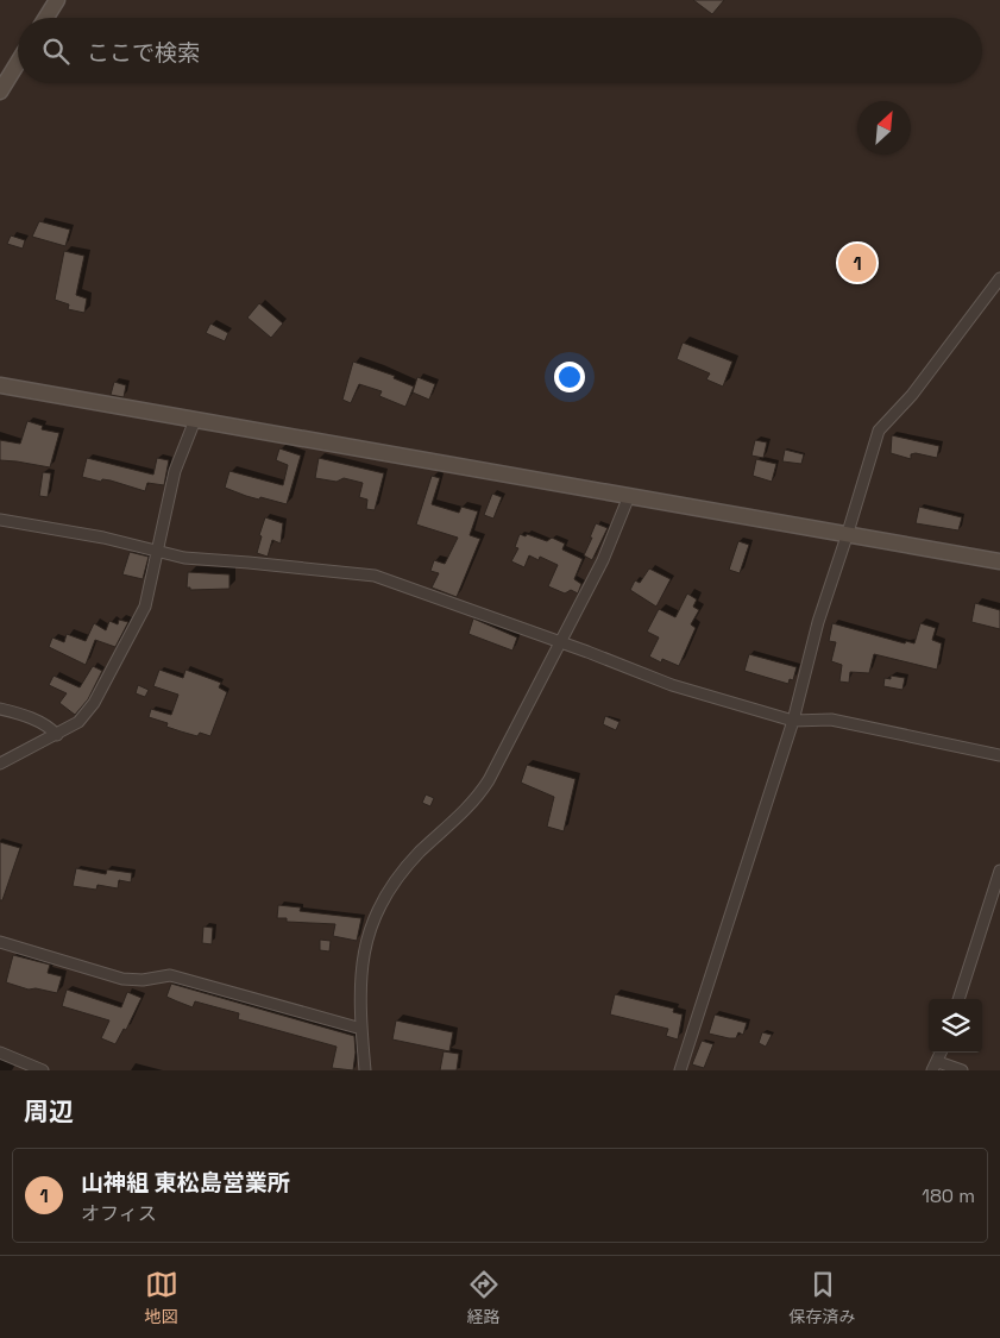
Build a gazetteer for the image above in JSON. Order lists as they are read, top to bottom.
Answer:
{
  "north": "top right",
  "page": {
    "search": "ここで検索",
    "pins": "1",
    "heading": "周辺",
    "list": [
      {
        "mark": "1",
        "name": "山神組 東松島営業所",
        "note": "オフィス",
        "value": "180 m"
      }
    ],
    "nav": ["地図", "経路", "保存済み"]
  }
}
